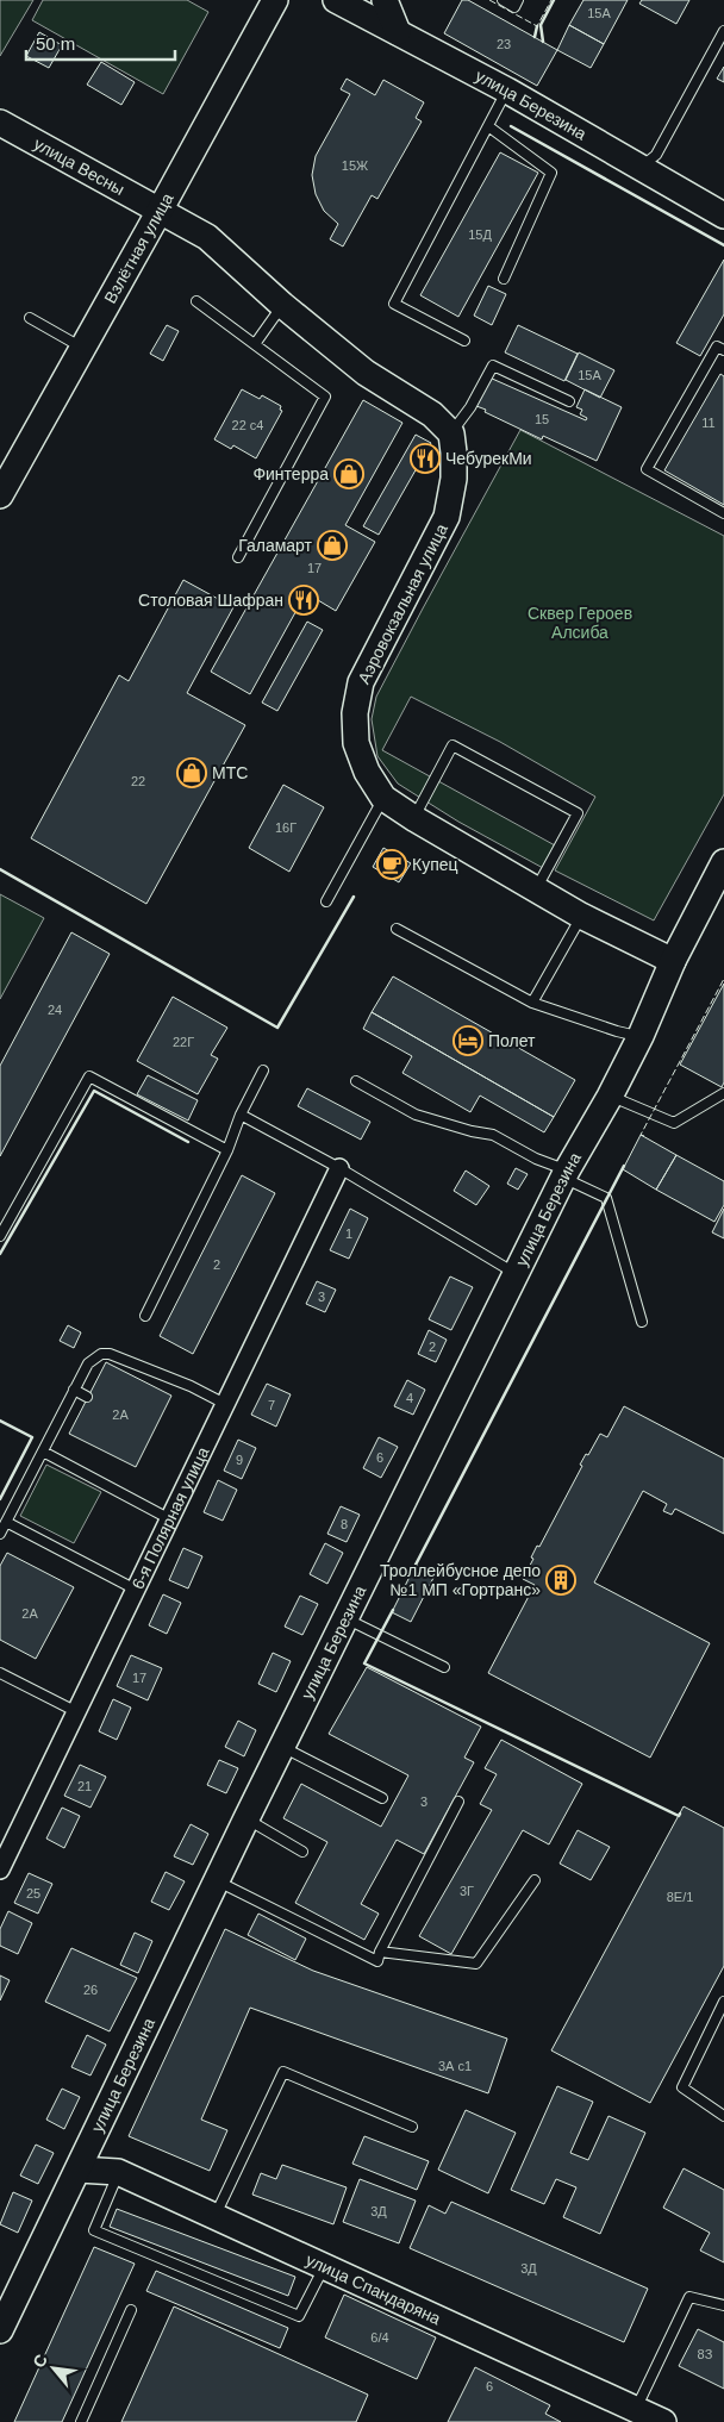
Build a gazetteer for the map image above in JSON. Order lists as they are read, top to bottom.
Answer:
{
  "streets": {
    "street": [
      "улица Березина",
      "улица Весны",
      "Взлётная улица",
      "Аэровокзальная улица",
      "6-я Полярная улица",
      "улица Спандаряна"
    ]
  },
  "crossings": [
    ["улица Березина", "Аэровокзальная улица"],
    ["улица Березина", "улица Спандаряна"],
    ["улица Весны", "Взлётная улица"]
  ],
  "parks": ["Сквер Героев Алсиба"],
  "places": {
    "restaurant": ["ЧебурекМи", "Столовая Шафран"],
    "shop": ["Финтерра", "Галамарт", "МТС"],
    "cafe": ["Купец"],
    "hotel": ["Полет"],
    "building": ["Троллейбусное депо №1 МП «Гортранс»"]
  },
  "house_numbers": [
    "15А",
    "23",
    "15Ж",
    "15Д",
    "15А",
    "15",
    "11",
    "22 с4",
    "17",
    "22",
    "16Г",
    "24",
    "22Г",
    "1",
    "2",
    "3",
    "2",
    "4",
    "7",
    "2А",
    "6",
    "9",
    "8",
    "2А",
    "17",
    "21",
    "3",
    "3Г",
    "25",
    "8Е/1",
    "26",
    "3А с1",
    "3Д",
    "3Д",
    "6/4",
    "8З",
    "6"
  ],
  "scale_bar": "50 m",
  "north": "top left"
}
